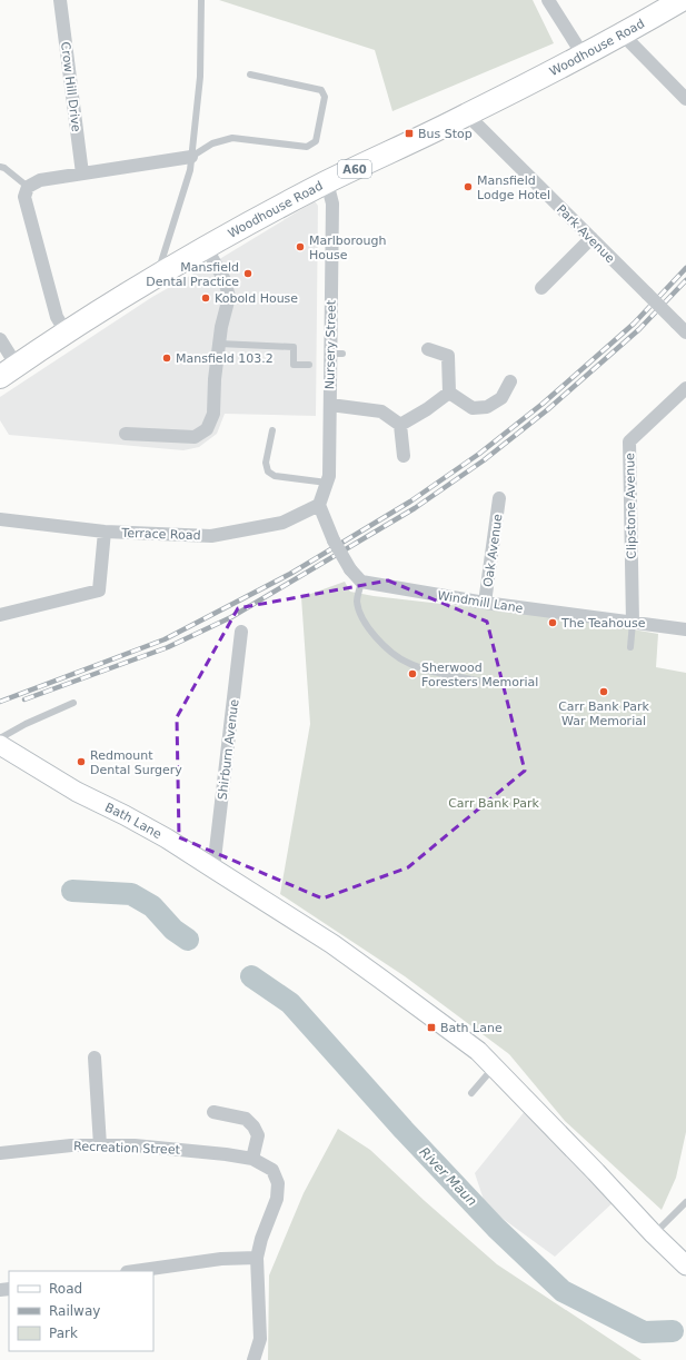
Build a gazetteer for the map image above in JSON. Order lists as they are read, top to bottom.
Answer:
{
  "streets": {
    "highway": ["Woodhouse Road", "A60"],
    "main road": ["Bath Lane"],
    "street": [
      "Crow Hill Drive",
      "Park Avenue",
      "Nursery Street",
      "Clipstone Avenue",
      "Terrace Road",
      "Oak Avenue",
      "Windmill Lane",
      "Shirburn Avenue",
      "Recreation Street"
    ]
  },
  "crossings": [
    ["Woodhouse Road", "Park Avenue"],
    ["Woodhouse Road", "Nursery Street"],
    ["Nursery Street", "Terrace Road"],
    ["Clipstone Avenue", "Windmill Lane"],
    ["Oak Avenue", "Windmill Lane"],
    ["Shirburn Avenue", "Bath Lane"]
  ],
  "water": ["River Maun"],
  "parks": ["Carr Bank Park"],
  "places": {
    "transit": ["Bus Stop", "Bath Lane"],
    "other": [
      "Mansfield Lodge Hotel",
      "Marlborough House",
      "Mansfield Dental Practice",
      "Kobold House",
      "Mansfield 103.2",
      "The Teahouse",
      "Sherwood Foresters Memorial",
      "Carr Bank Park War Memorial",
      "Redmount Dental Surgery"
    ]
  },
  "legend": ["Road", "Railway", "Park"]
}
